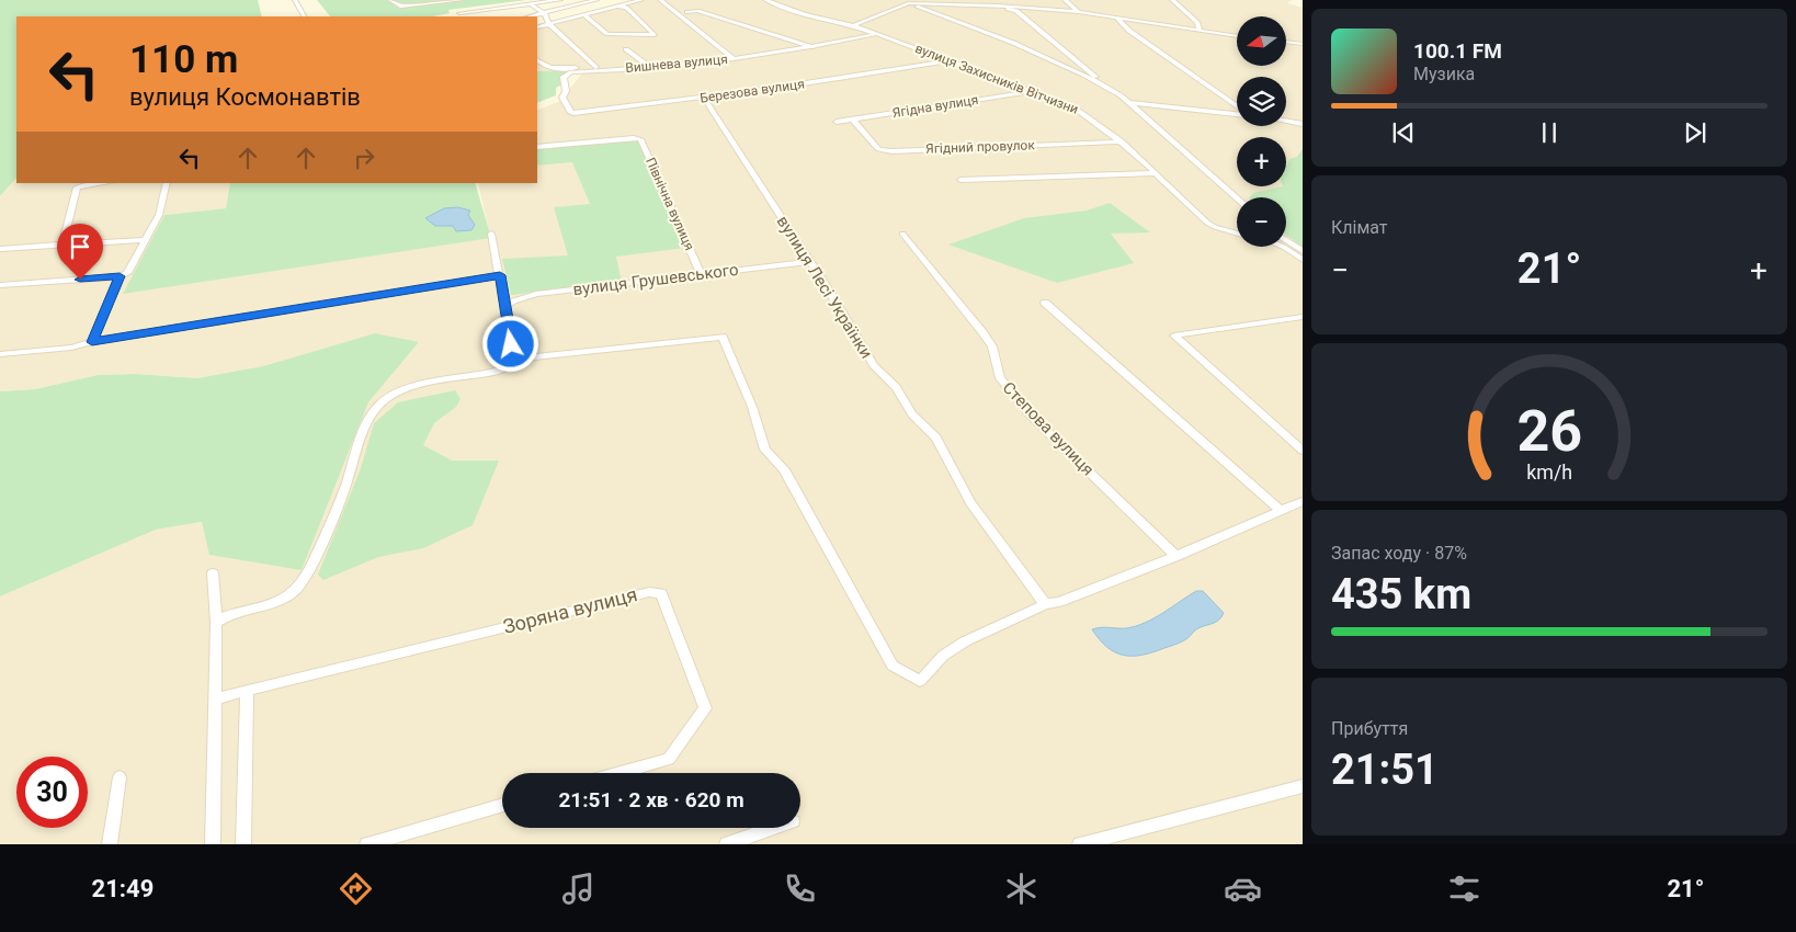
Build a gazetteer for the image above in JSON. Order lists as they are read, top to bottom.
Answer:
{
  "streets": {
    "street": [
      "Вишнева вулиця",
      "вулиця Захисників Вітчизни",
      "Березова вулиця",
      "Ягідна вулиця",
      "Ягідний провулок",
      "Північна вулиця",
      "вулиця Грушевського",
      "вулиця Лесі Українки",
      "Степова вулиця",
      "Зоряна вулиця"
    ]
  },
  "crossings": [
    ["Вишнева вулиця", "вулиця Захисників Вітчизни"],
    ["Вишнева вулиця", "Березова вулиця"],
    ["вулиця Захисників Вітчизни", "Березова вулиця"],
    ["вулиця Захисників Вітчизни", "Ягідна вулиця"],
    ["вулиця Захисників Вітчизни", "Ягідний провулок"],
    ["Березова вулиця", "вулиця Лесі Українки"],
    ["Ягідна вулиця", "Ягідний провулок"],
    ["Північна вулиця", "вулиця Грушевського"],
    ["вулиця Грушевського", "вулиця Лесі Українки"]
  ],
  "north": "left",
  "page": {
    "map_buttons": ["+", "−"],
    "turn": ["110 m", "вулиця Космонавтів"],
    "song": ["100.1 FM", "Музика"],
    "tile": [
      "Клімат",
      ["Запас ходу · 87%", "435 km"],
      ["Прибуття", "21:51"]
    ],
    "heat": ["−", "21°", "+"],
    "limit": "30",
    "trip": "21:51 · 2 хв · 620 m",
    "tabs": ["21:49", "21°"],
    "gauge": ["26", "km/h"]
  }
}
